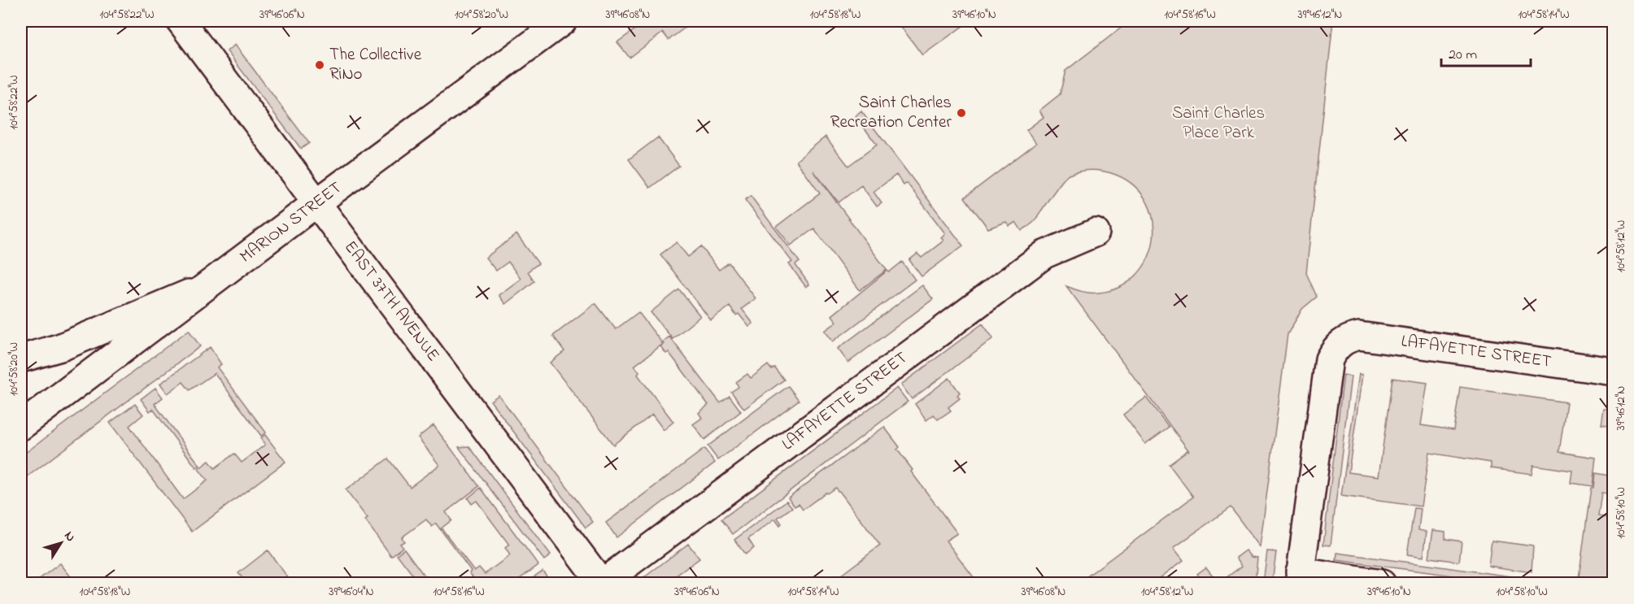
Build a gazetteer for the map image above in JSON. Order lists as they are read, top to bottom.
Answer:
{
  "streets": {
    "street": ["MARION STREET", "EAST 37TH AVENUE", "LAFAYETTE STREET"]
  },
  "crossings": [
    ["MARION STREET", "EAST 37TH AVENUE"],
    ["EAST 37TH AVENUE", "LAFAYETTE STREET"]
  ],
  "parks": ["Saint Charles Place Park"],
  "places": ["The Collective RiNo", "Saint Charles Recreation Center"],
  "scale_bar": "20 m",
  "north": "top right",
  "coordinates": [
    "104°58'22\"W",
    "39°46'06\"N",
    "104°58'20\"W",
    "39°46'08\"N",
    "104°58'18\"W",
    "39°46'10\"N",
    "104°58'16\"W",
    "39°46'12\"N",
    "104°58'14\"W",
    "104°58'12\"W",
    "104°58'10\"W",
    "39°46'04\"N"
  ]
}
